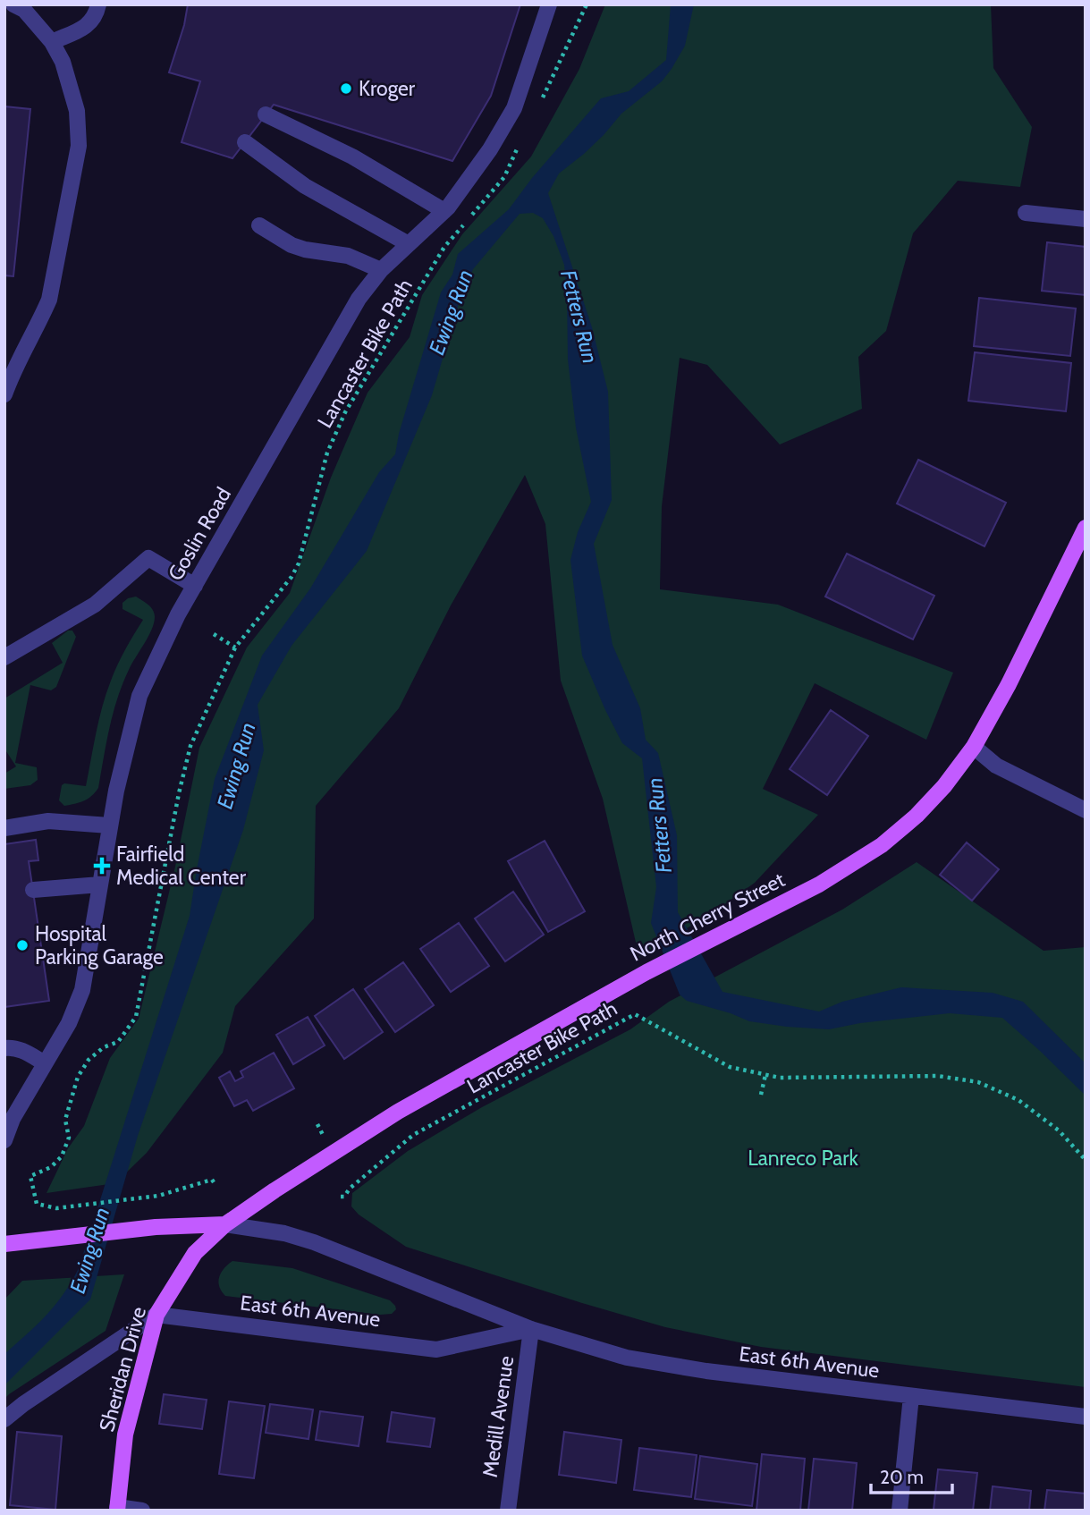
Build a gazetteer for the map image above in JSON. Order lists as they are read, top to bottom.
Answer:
{
  "streets": {
    "main road": ["North Cherry Street", "Sheridan Drive"],
    "street": ["Goslin Road", "East 6th Avenue", "Medill Avenue"],
    "path": ["Lancaster Bike Path"]
  },
  "crossings": [
    ["North Cherry Street", "East 6th Avenue"],
    ["North Cherry Street", "Sheridan Drive"],
    ["East 6th Avenue", "Sheridan Drive"],
    ["East 6th Avenue", "Medill Avenue"]
  ],
  "water": ["Ewing Run", "Fetters Run"],
  "parks": ["Lanreco Park"],
  "places": {
    "other": ["Kroger", "Hospital Parking Garage"],
    "health": ["Fairfield Medical Center"]
  },
  "scale_bar": "20 m"
}
